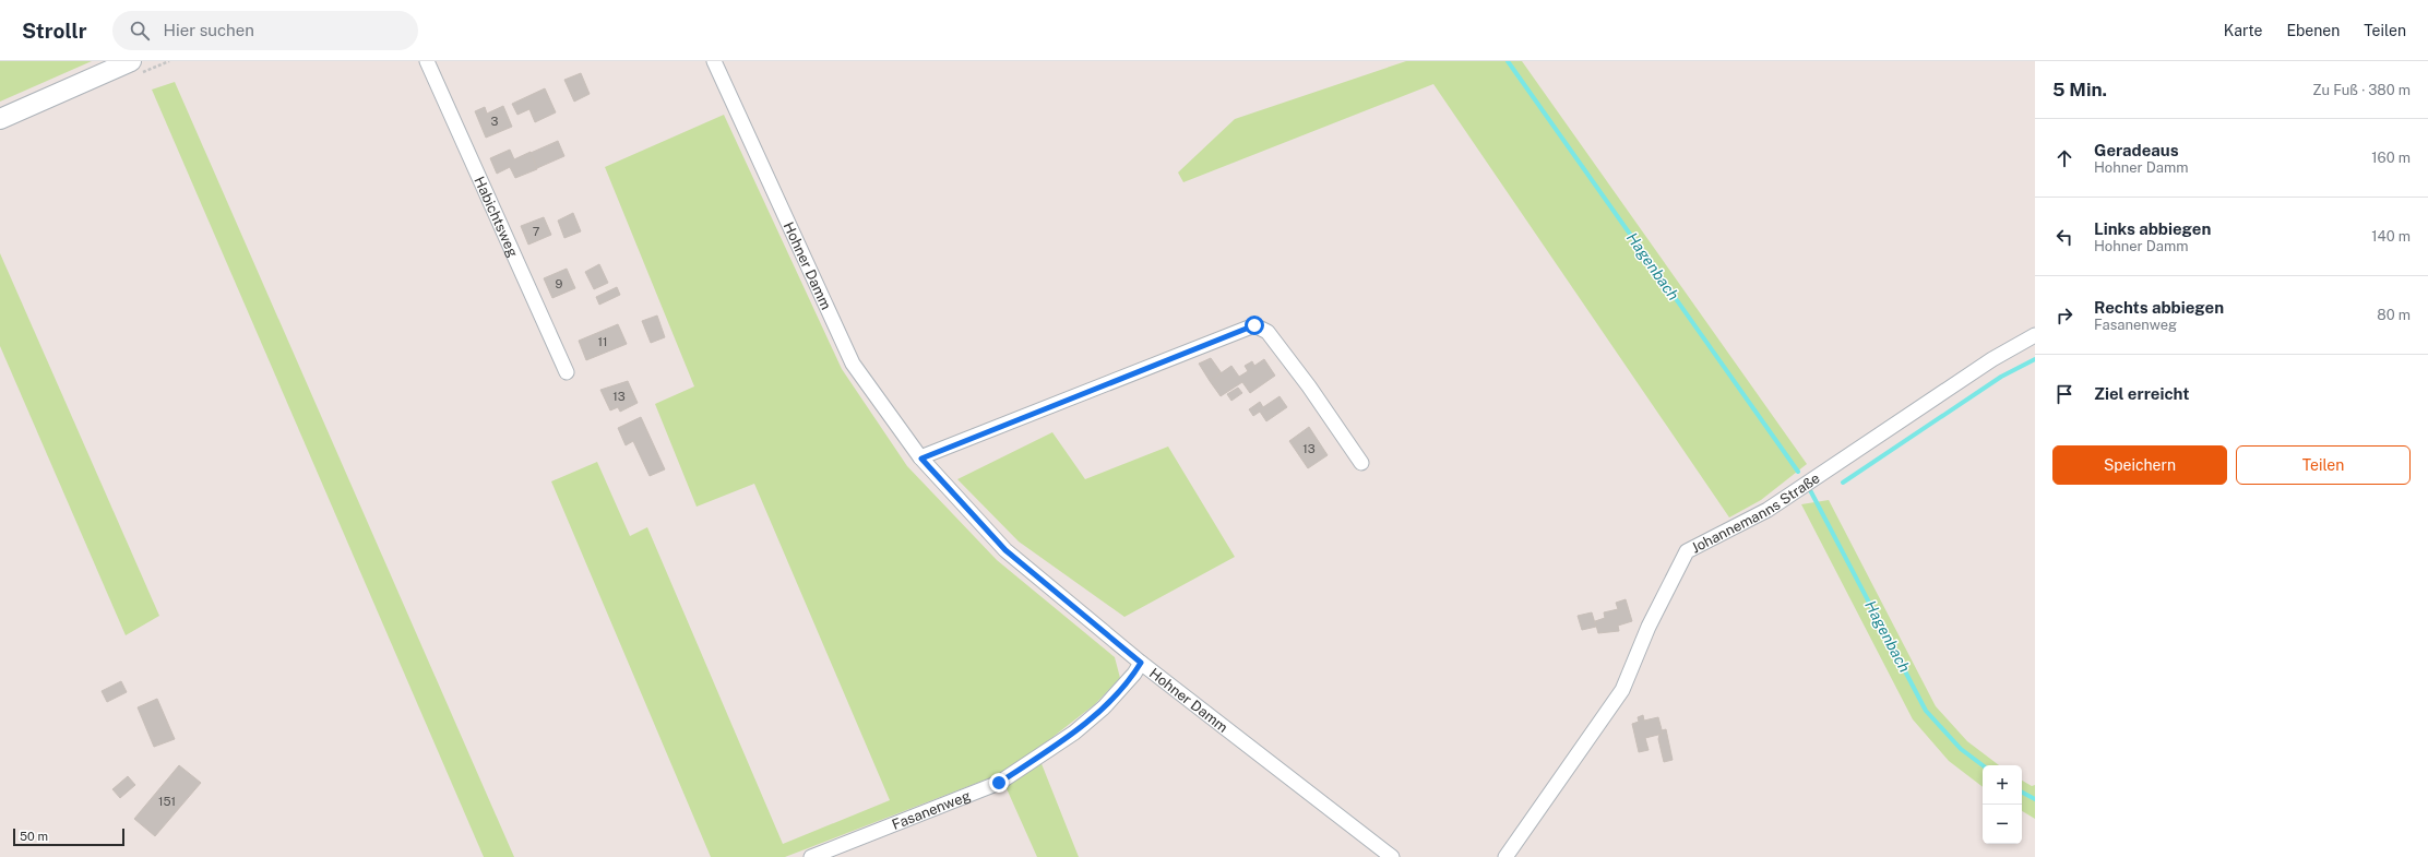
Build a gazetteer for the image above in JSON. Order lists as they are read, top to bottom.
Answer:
{
  "streets": {
    "street": [
      "Habichtsweg",
      "Hohner Damm",
      "Johannemanns Straße",
      "Fasanenweg"
    ]
  },
  "crossings": [
    ["Hohner Damm", "Fasanenweg"]
  ],
  "water": ["Hagenbach"],
  "house_numbers": [
    "3",
    "7",
    "9",
    "11",
    "13",
    "13",
    "151"
  ],
  "scale_bar": "50 m",
  "page": {
    "header": "Strollr",
    "search": "Hier suchen",
    "nav": ["Karte", "Ebenen", "Teilen"],
    "heading": ["5 Min.", "Zu Fuß · 380 m"],
    "list": [
      ["Geradeaus", "Hohner Damm", "160 m"],
      ["Links abbiegen", "Hohner Damm", "140 m"],
      ["Rechts abbiegen", "Fasanenweg", "80 m"],
      "Ziel erreicht"
    ],
    "buttons": ["Speichern", "Teilen"],
    "map_buttons": ["+", "−"],
    "scale": "50 m"
  }
}
